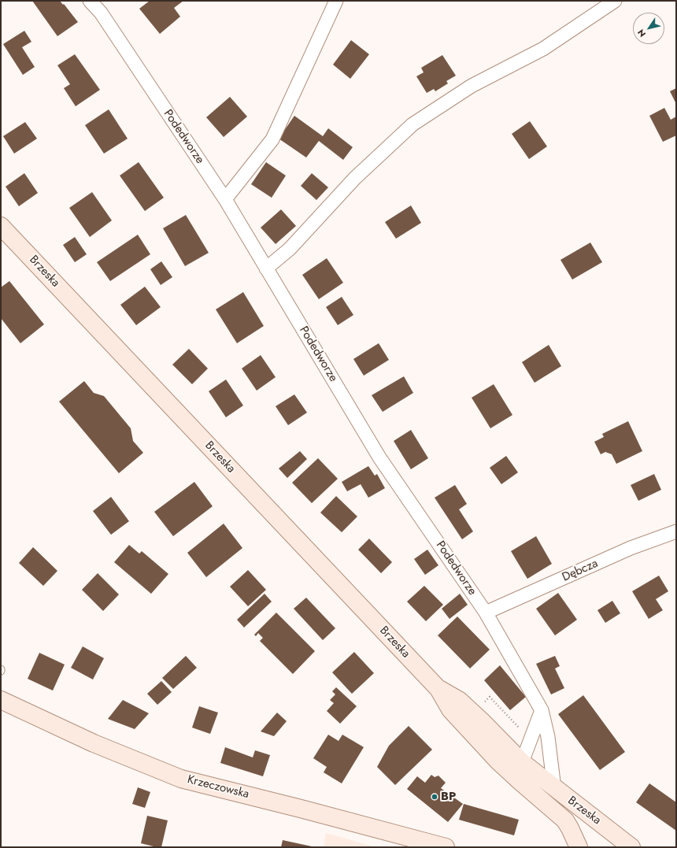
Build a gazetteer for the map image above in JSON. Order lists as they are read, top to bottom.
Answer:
{
  "streets": {
    "main road": ["Brzeska", "Krzeczowska"],
    "street": ["Podedworze", "Dębcza"]
  },
  "crossings": [
    ["Podedworze", "Brzeska"],
    ["Podedworze", "Dębcza"]
  ],
  "places": ["BP"],
  "north": "bottom left"
}
